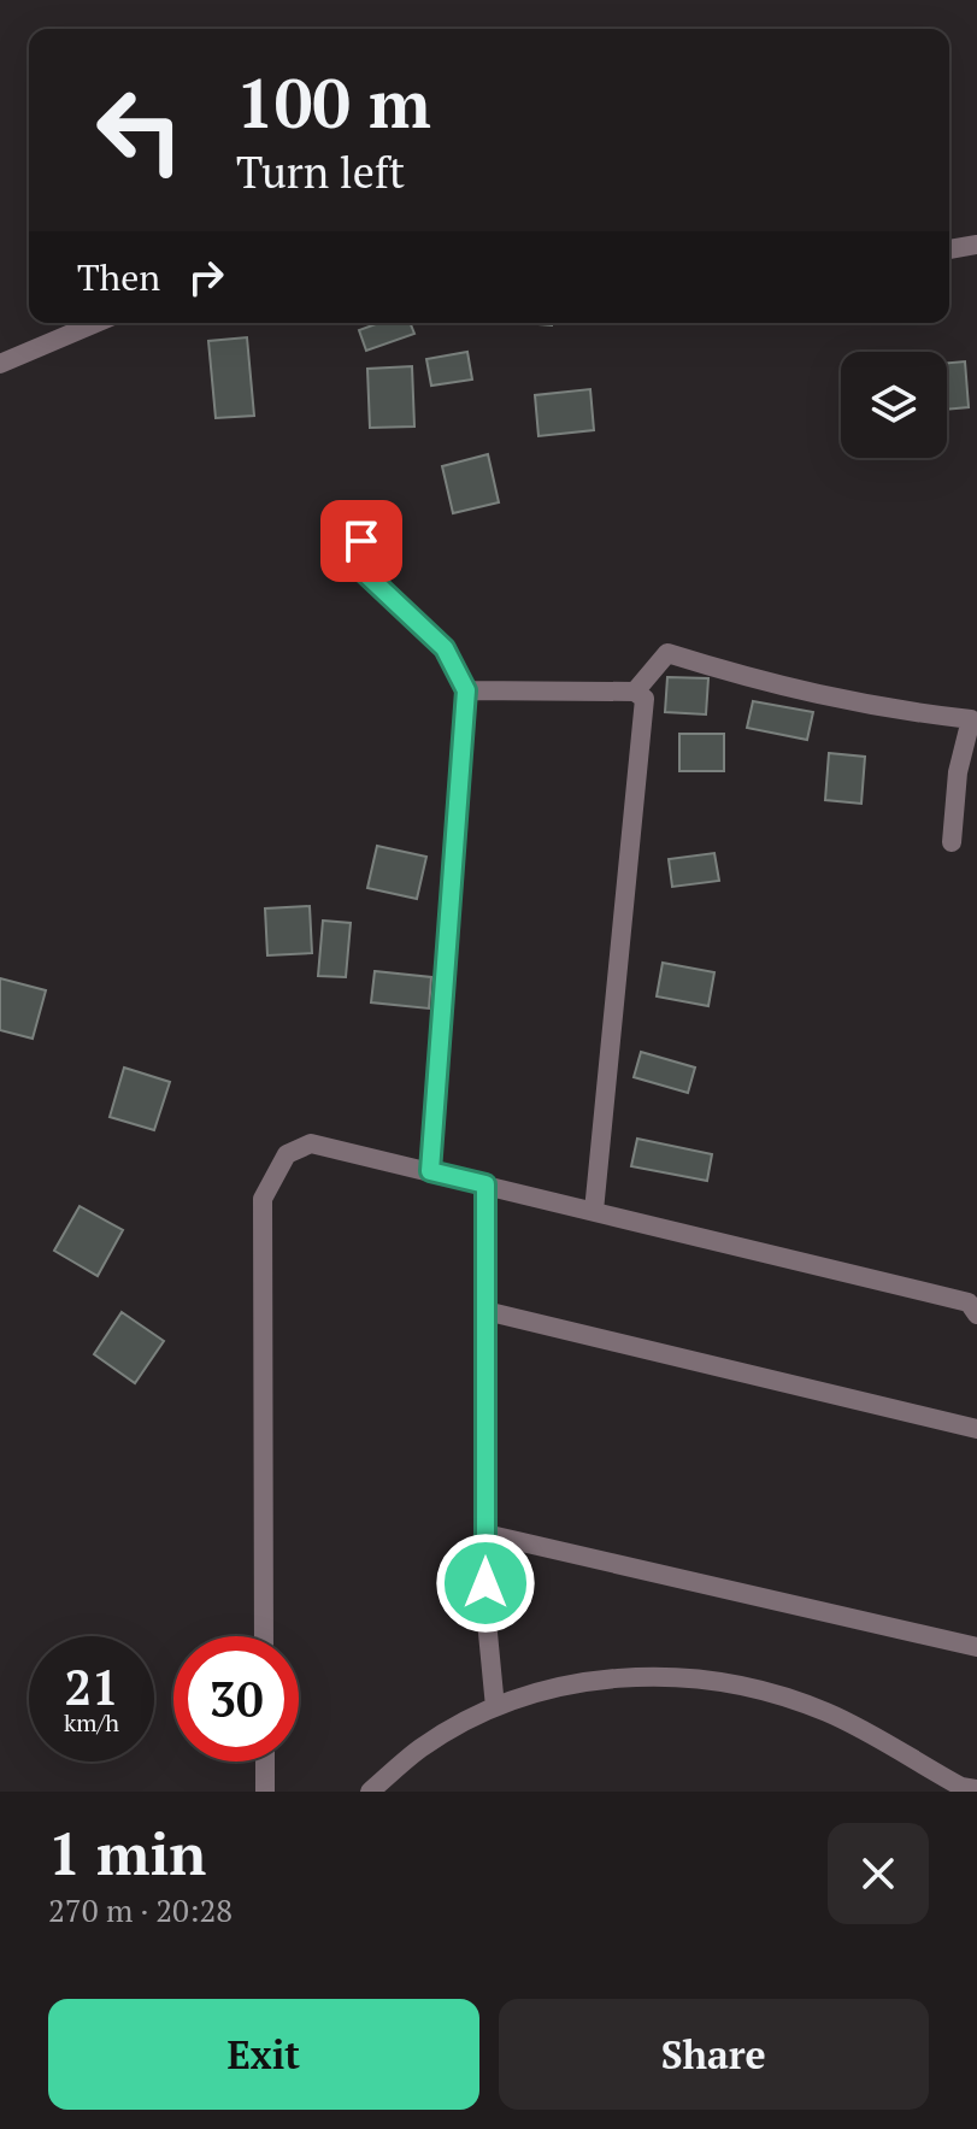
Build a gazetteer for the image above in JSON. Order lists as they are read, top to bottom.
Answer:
{
  "page": {
    "turn": ["100 m", "Turn left"],
    "then": "Then",
    "speed": "21 km/h",
    "limit": "30",
    "heading": ["1 min", "270 m · 20:28"],
    "buttons": ["Exit", "Share"]
  }
}
